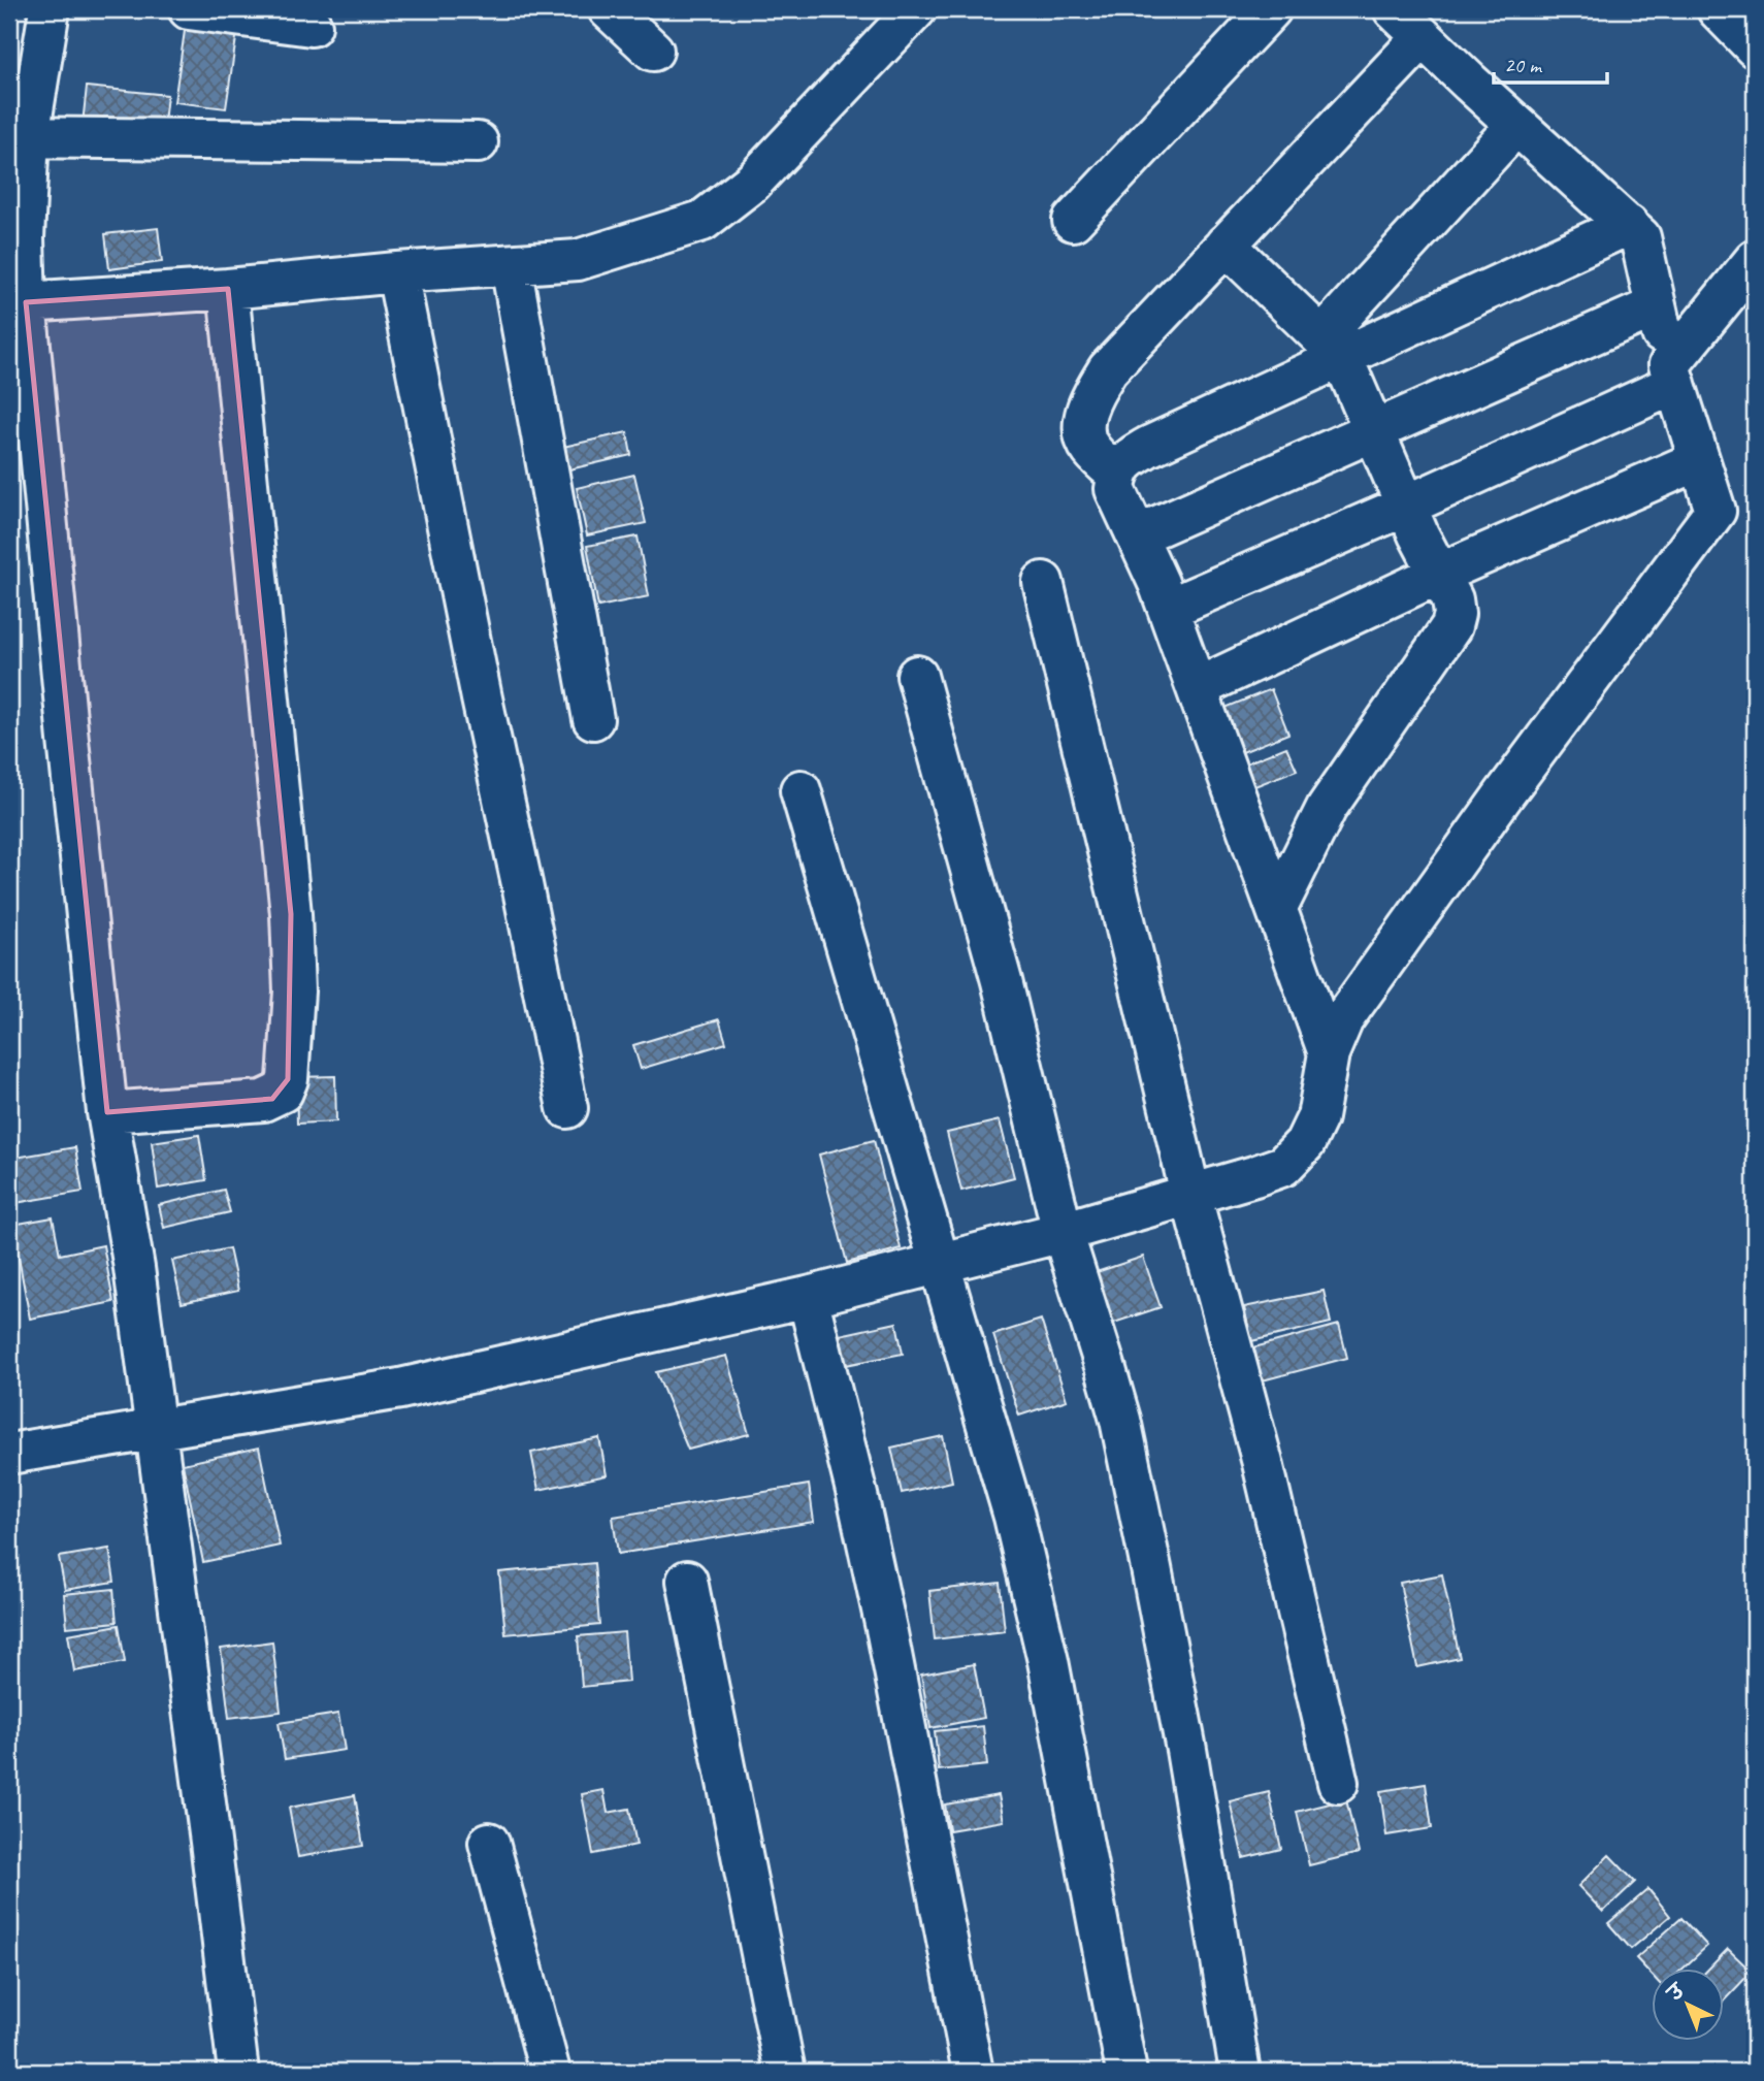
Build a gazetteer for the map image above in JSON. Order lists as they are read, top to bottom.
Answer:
{
  "scale_bar": "20 m",
  "north": "top left"
}
